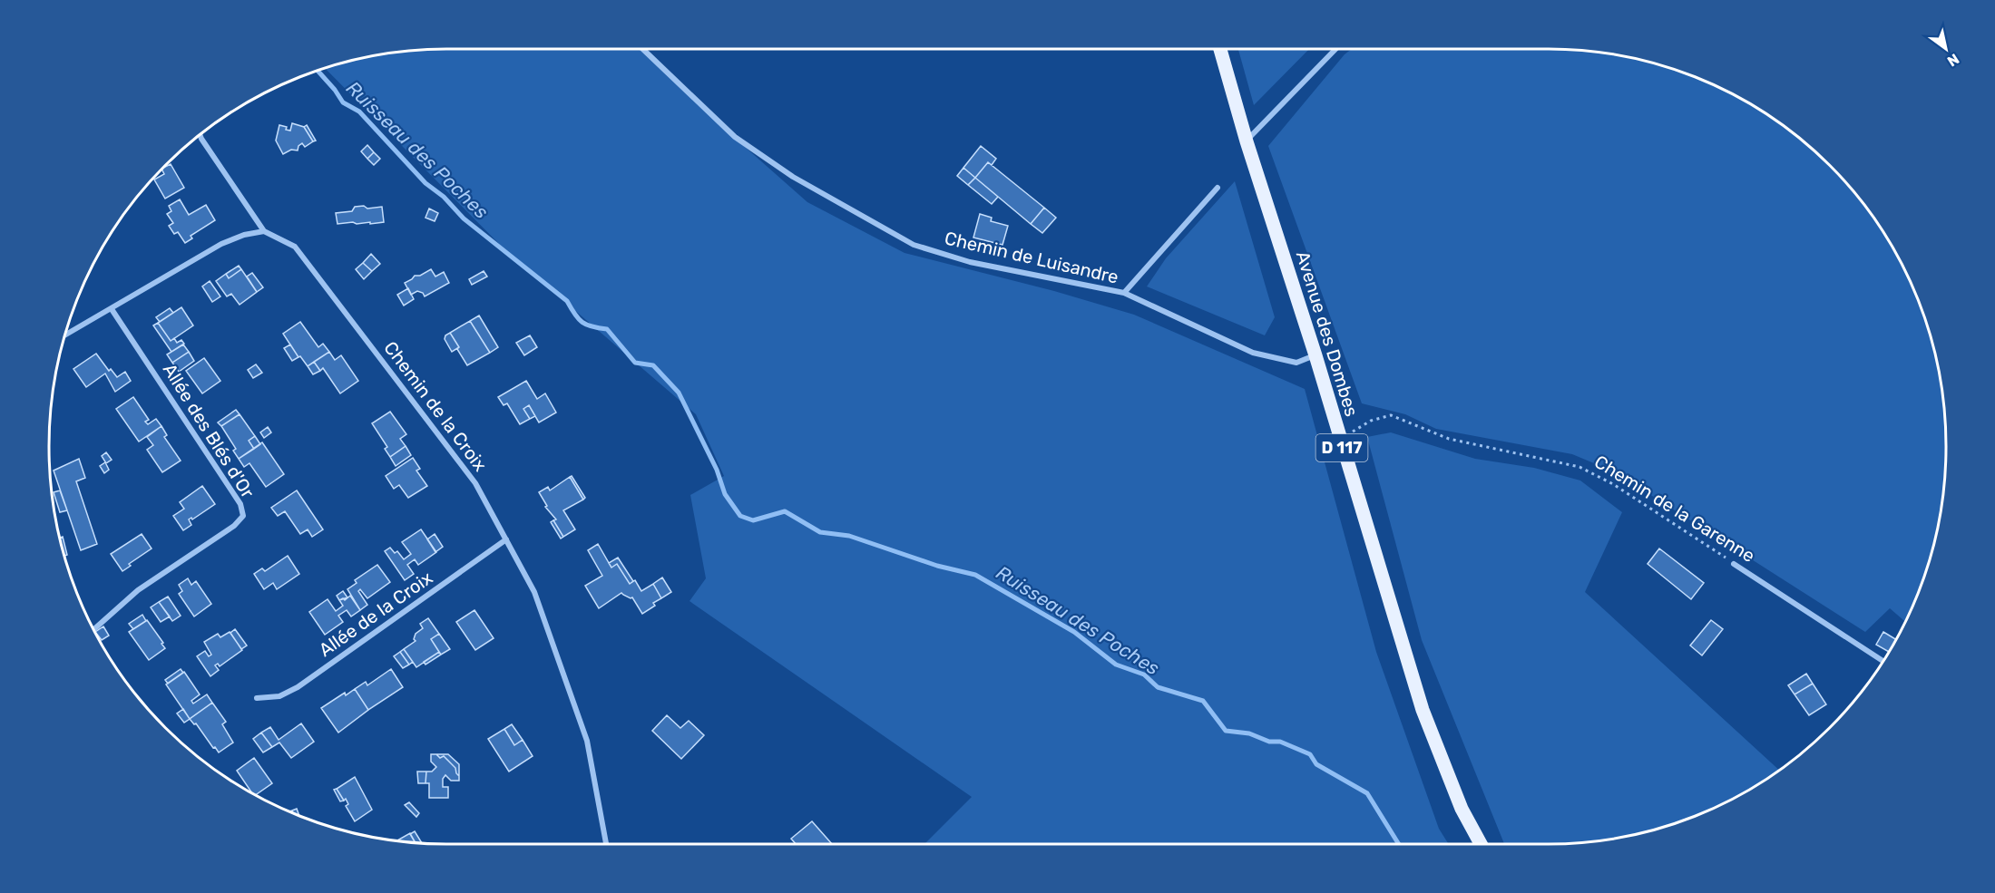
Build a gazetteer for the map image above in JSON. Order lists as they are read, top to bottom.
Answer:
{
  "streets": {
    "main road": ["Avenue des Dombes", "D 117"],
    "street": [
      "Chemin de Luisandre",
      "Chemin de la Croix",
      "Allée des Blés d'Or",
      "Chemin de la Garenne",
      "Allée de la Croix"
    ]
  },
  "crossings": [
    ["Chemin de Luisandre", "Avenue des Dombes"],
    ["Avenue des Dombes", "Chemin de la Garenne"],
    ["Chemin de la Croix", "Allée de la Croix"]
  ],
  "water": ["Ruisseau des Poches"],
  "north": "bottom right"
}
